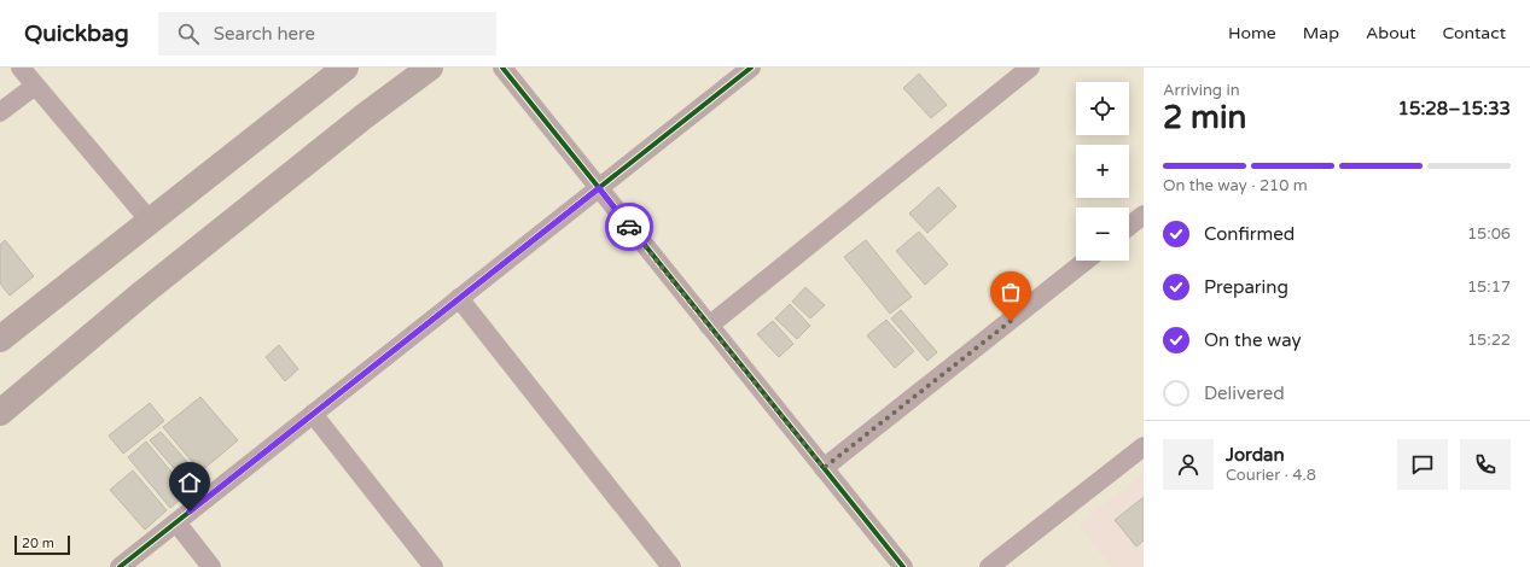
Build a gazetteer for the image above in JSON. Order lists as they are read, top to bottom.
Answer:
{
  "scale_bar": "20 m",
  "page": {
    "header": "Quickbag",
    "search": "Search here",
    "nav": [
      "Home",
      "Map",
      "About",
      "Contact"
    ],
    "heading": ["2 min", "Arriving in", "15:28–15:33"],
    "panel": ["Jordan", "Courier · 4.8"],
    "map_buttons": ["+", "−"],
    "bar": "On the way · 210 m",
    "list": [
      ["Confirmed", "15:06"],
      ["Preparing", "15:17"],
      ["On the way", "15:22"],
      "Delivered"
    ],
    "scale": "20 m"
  }
}
